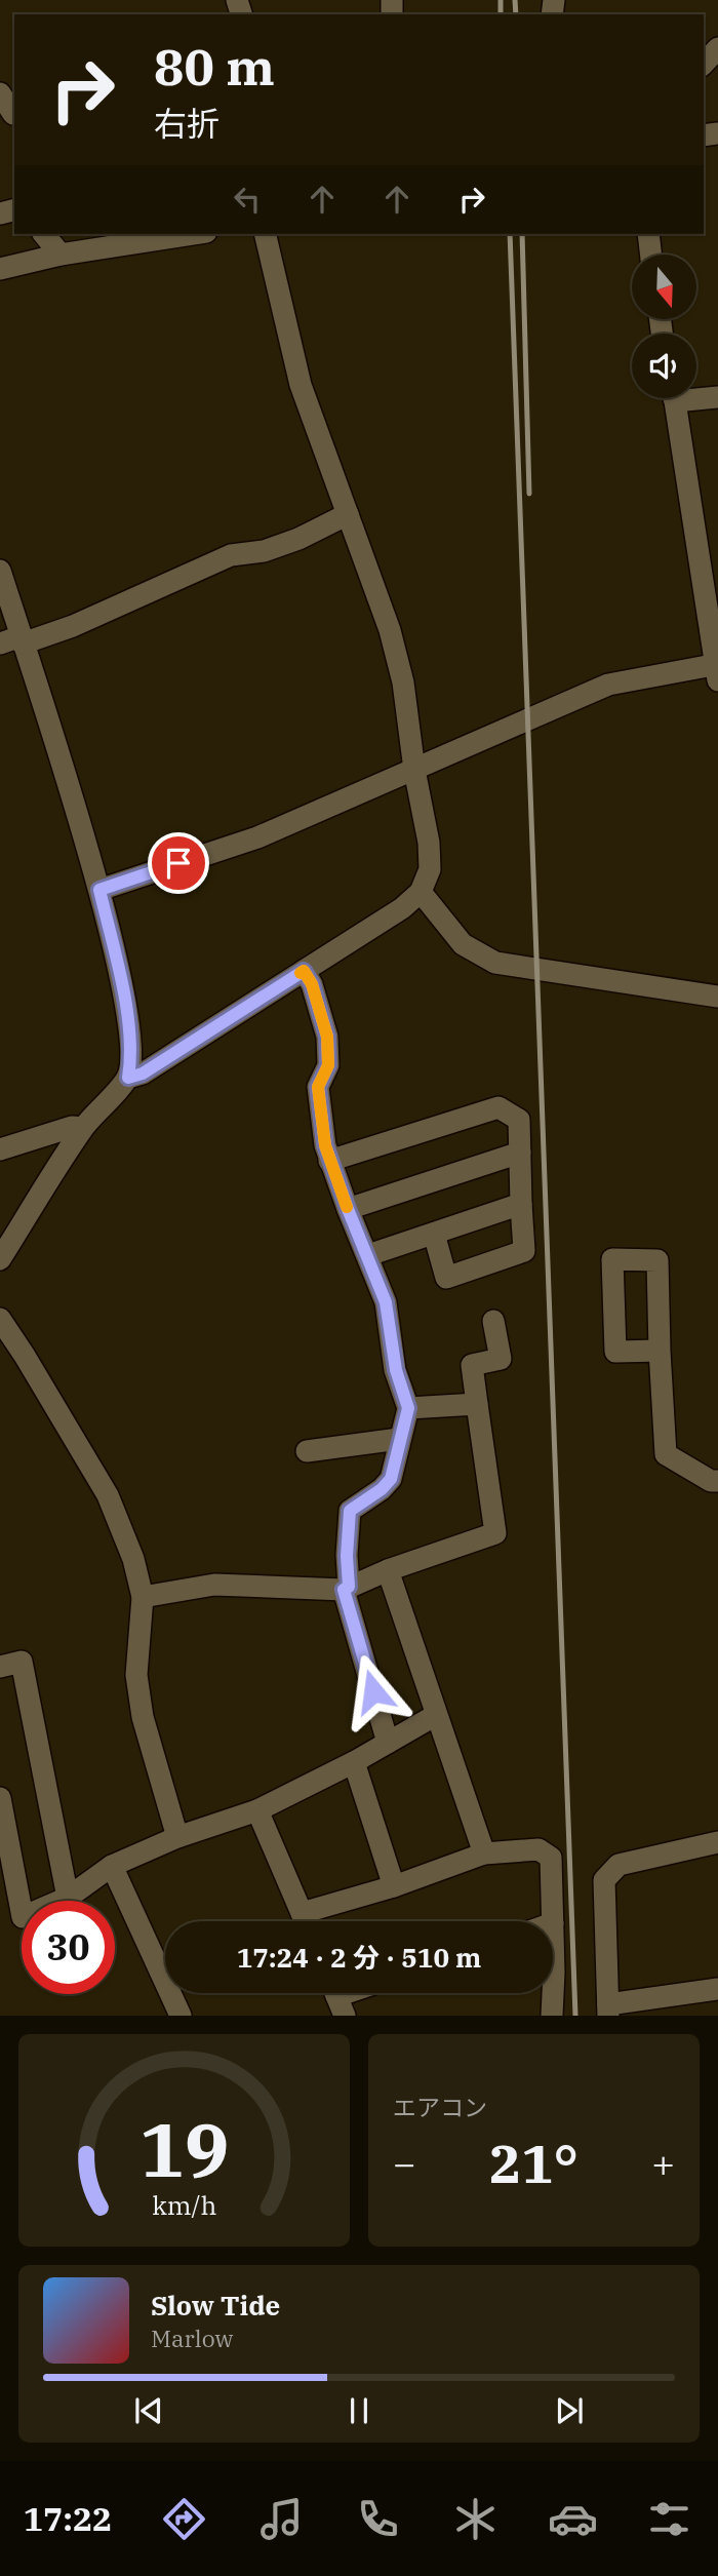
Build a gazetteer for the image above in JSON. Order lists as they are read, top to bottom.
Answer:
{
  "north": "bottom",
  "page": {
    "turn": ["80 m", "右折"],
    "limit": "30",
    "trip": "17:24 · 2 分 · 510 m",
    "tile": "エアコン",
    "heat": ["−", "21°", "+"],
    "song": ["Slow Tide", "Marlow"],
    "tabs": "17:22",
    "gauge": ["19", "km/h"]
  }
}
